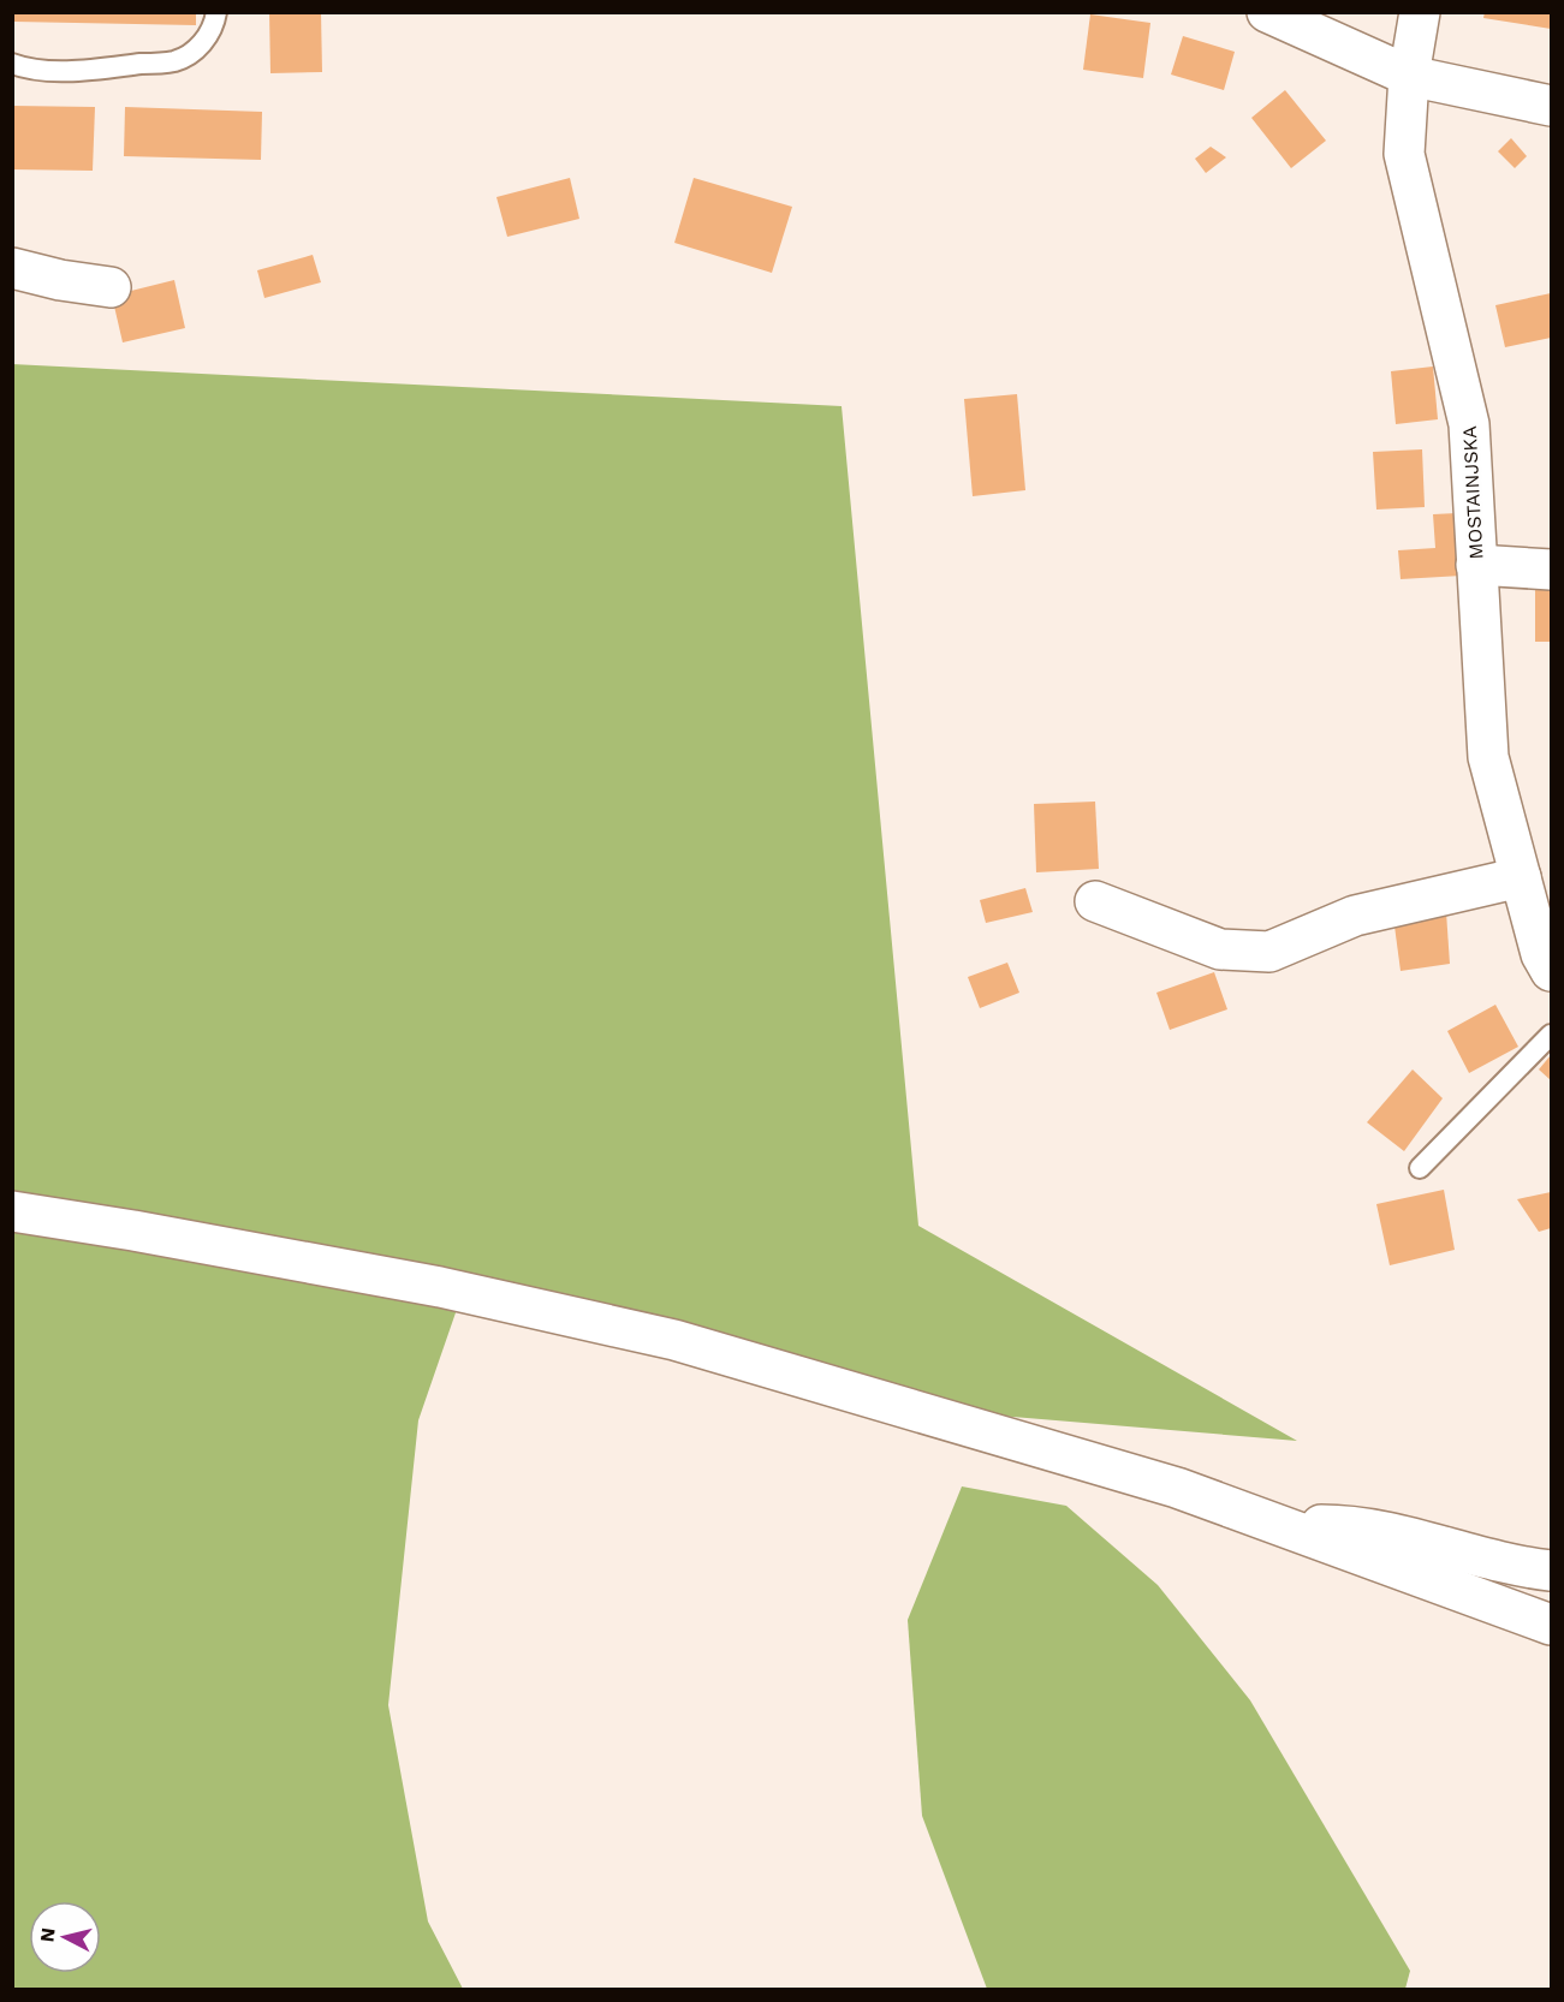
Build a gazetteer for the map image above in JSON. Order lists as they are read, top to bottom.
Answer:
{
  "streets": {
    "street": ["MOSTAINJSKA"]
  },
  "north": "left"
}
